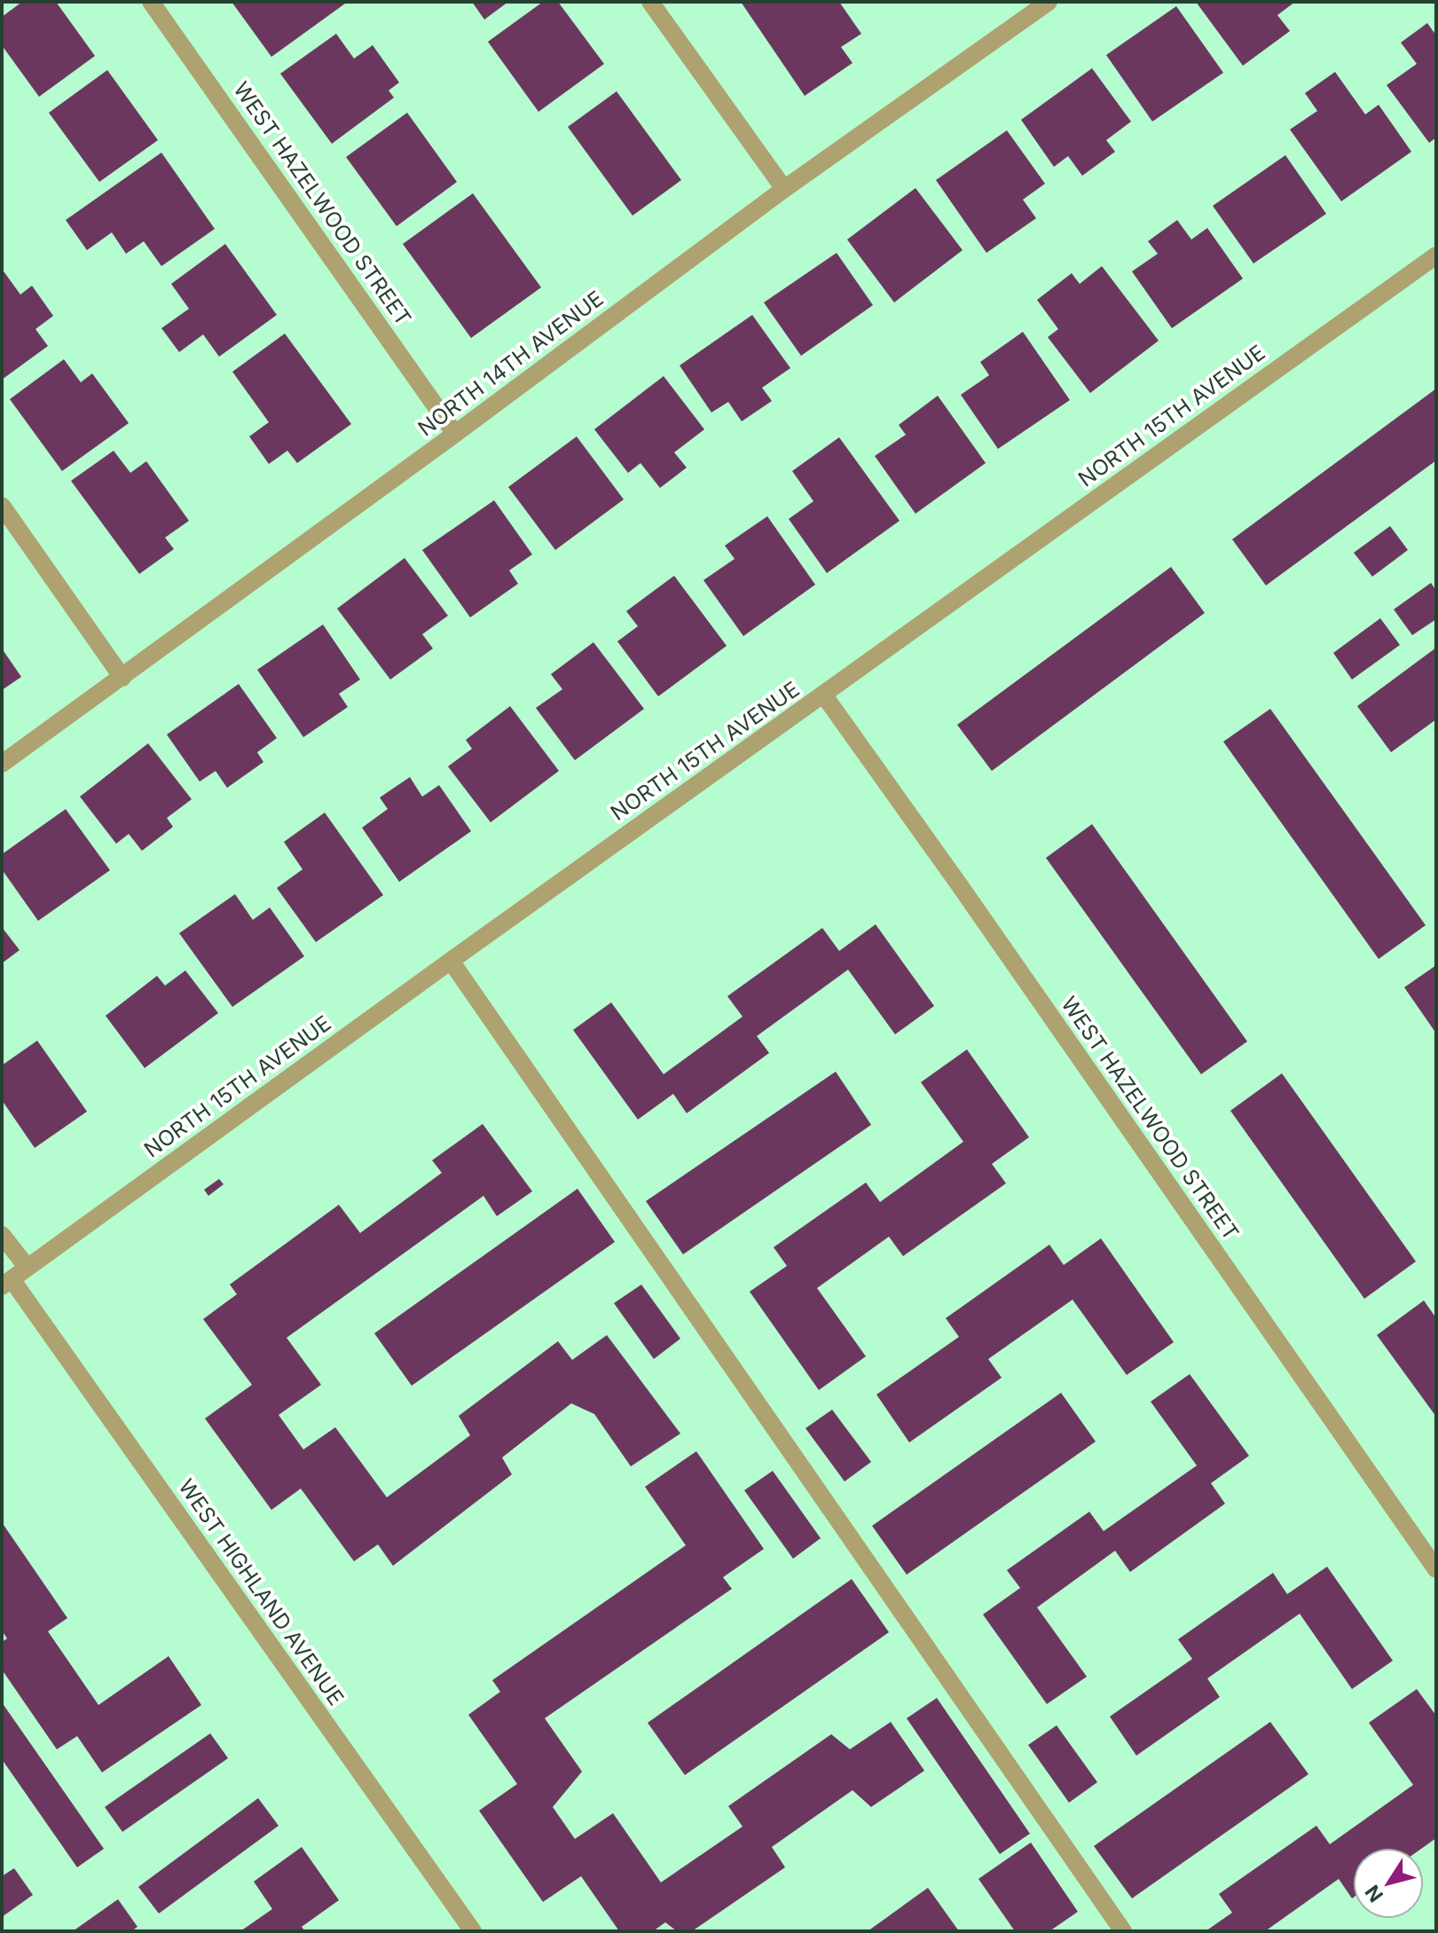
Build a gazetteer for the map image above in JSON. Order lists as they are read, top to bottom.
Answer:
{
  "streets": {
    "street": [
      "WEST HAZELWOOD STREET",
      "NORTH 14TH AVENUE",
      "NORTH 15TH AVENUE",
      "WEST HIGHLAND AVENUE"
    ]
  },
  "crossings": [
    ["WEST HAZELWOOD STREET", "NORTH 14TH AVENUE"],
    ["WEST HAZELWOOD STREET", "NORTH 15TH AVENUE"],
    ["NORTH 15TH AVENUE", "WEST HIGHLAND AVENUE"]
  ],
  "north": "bottom left"
}
